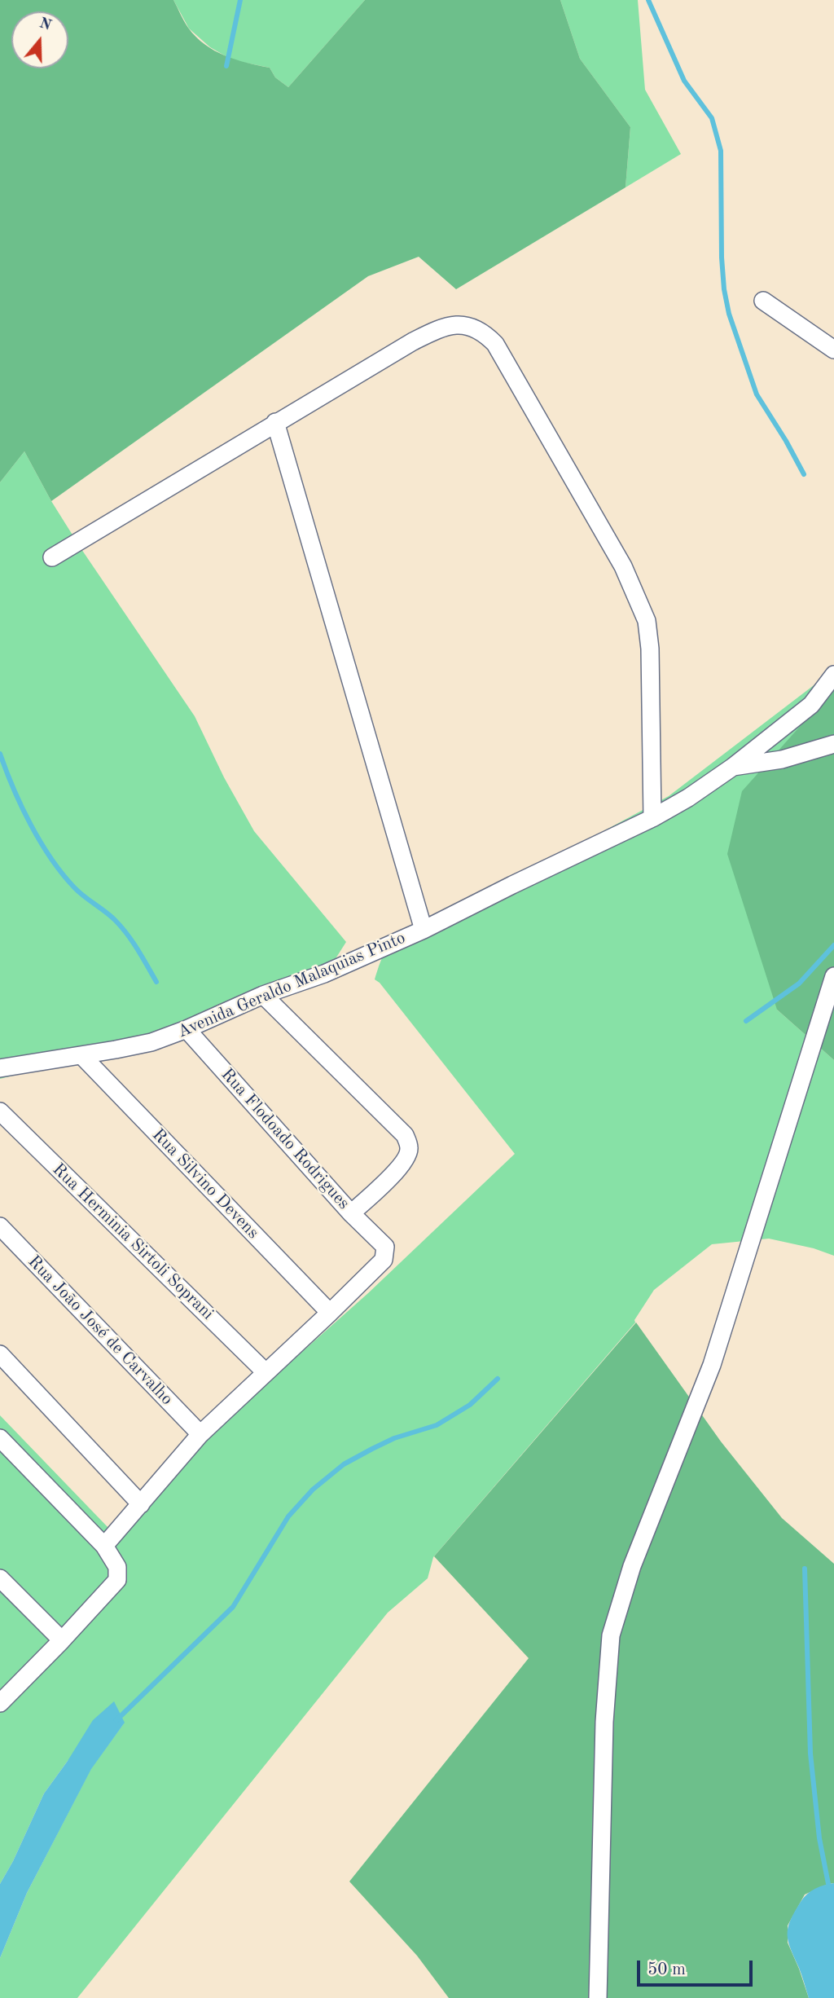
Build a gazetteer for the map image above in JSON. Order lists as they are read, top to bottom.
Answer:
{
  "streets": {
    "street": [
      "Avenida Geraldo Malaquias Pinto",
      "Rua Flodoado Rodrigues",
      "Rua Silvino Devens",
      "Rua Herminia Sirtoli Soprani",
      "Rua João José de Carvalho"
    ]
  },
  "crossings": [
    ["Avenida Geraldo Malaquias Pinto", "Rua Flodoado Rodrigues"],
    ["Avenida Geraldo Malaquias Pinto", "Rua Silvino Devens"],
    ["Rua Flodoado Rodrigues", "Rua Silvino Devens"]
  ],
  "scale_bar": "50 m",
  "north": "top"
}
